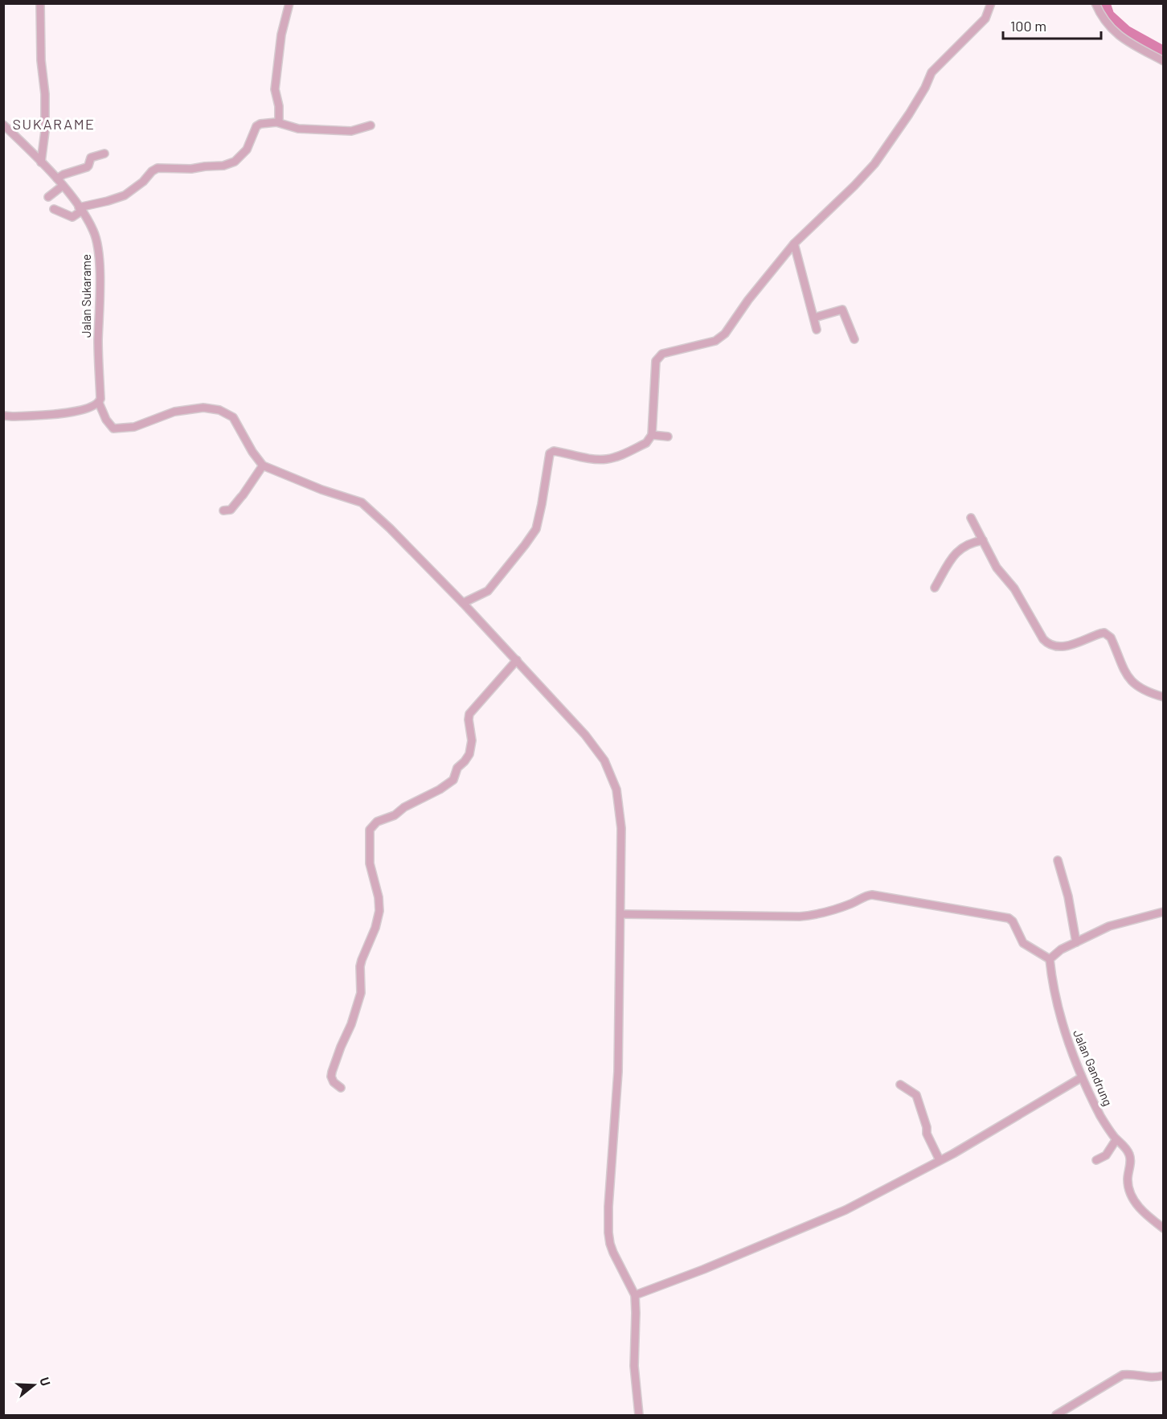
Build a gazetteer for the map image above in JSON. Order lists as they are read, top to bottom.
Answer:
{
  "streets": {
    "street": ["Jalan Sukarame", "Jalan Gandrung"]
  },
  "districts": ["SUKARAME"],
  "scale_bar": "100 m",
  "north": "right"
}
